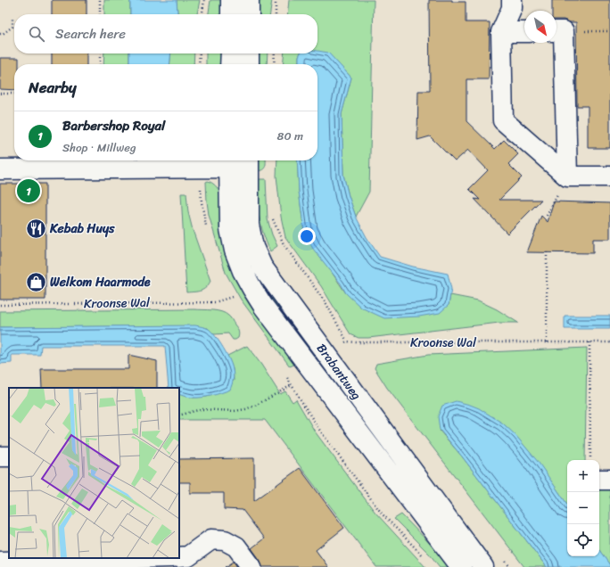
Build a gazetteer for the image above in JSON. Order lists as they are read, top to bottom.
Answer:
{
  "streets": {
    "street": ["Brabantweg"],
    "path": ["Kroonse Wal"]
  },
  "crossings": [
    ["Kroonse Wal", "Brabantweg"]
  ],
  "places": {
    "restaurant": ["Kebab Huys"],
    "shop": ["Welkom Haarmode"]
  },
  "north": "bottom right",
  "page": {
    "search": "Search here",
    "heading": "Nearby",
    "list": [
      {
        "mark": "1",
        "name": "Barbershop Royal",
        "note": "Shop · Millweg",
        "value": "80 m"
      }
    ],
    "pins": "1",
    "map_buttons": ["+", "−"]
  }
}
